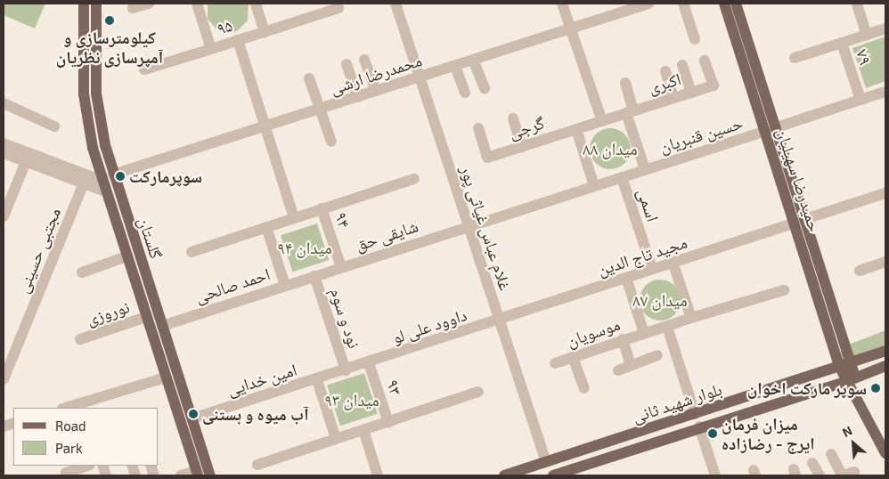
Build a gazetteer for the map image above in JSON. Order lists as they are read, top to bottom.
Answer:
{
  "streets": {
    "main road": ["حمیدرضا سهیلیان", "گلستان", "بلوار شهید ثانی"],
    "street": [
      "۹۵",
      "۷۹",
      "محمدرضا ارشی",
      "اکبری",
      "گرجی",
      "حسین قنبریان",
      "اسمی",
      "۹۴",
      "غلام عباس غیاثی ‌پور",
      "شایقی حق",
      "مجتبی حسینی",
      "مجید تاج الدین",
      "احمد صالحی",
      "نوروزی",
      "نود و سوم",
      "داوود علی لو",
      "موسویان",
      "امین خدایی",
      "۹۳"
    ]
  },
  "crossings": [
    ["۷۹", "حسین قنبریان"],
    ["محمدرضا ارشی", "غلام عباس غیاثی ‌پور"],
    ["محمدرضا ارشی", "گلستان"],
    ["اکبری", "گرجی"],
    ["حسین قنبریان", "حمیدرضا سهیلیان"],
    ["حسین قنبریان", "اسمی"],
    ["حسین قنبریان", "غلام عباس غیاثی ‌پور"],
    ["حسین قنبریان", "شایقی حق"],
    ["حمیدرضا سهیلیان", "مجید تاج الدین"],
    ["حمیدرضا سهیلیان", "بلوار شهید ثانی"],
    ["اسمی", "مجید تاج الدین"],
    ["۹۴", "شایقی حق"],
    ["غلام عباس غیاثی ‌پور", "شایقی حق"],
    ["غلام عباس غیاثی ‌پور", "مجید تاج الدین"],
    ["غلام عباس غیاثی ‌پور", "داوود علی لو"],
    ["غلام عباس غیاثی ‌پور", "بلوار شهید ثانی"],
    ["شایقی حق", "احمد صالحی"],
    ["شایقی حق", "نود و سوم"],
    ["گلستان", "احمد صالحی"],
    ["گلستان", "نوروزی"],
    ["گلستان", "امین خدایی"],
    ["مجید تاج الدین", "داوود علی لو"],
    ["احمد صالحی", "نود و سوم"],
    ["نود و سوم", "داوود علی لو"],
    ["نود و سوم", "امین خدایی"],
    ["داوود علی لو", "امین خدایی"],
    ["داوود علی لو", "۹۳"]
  ],
  "parks": [
    "میدان ۸۸",
    "میدان ۹۴",
    "میدان ۸۷",
    "میدان ۹۳"
  ],
  "places": [
    "کیلومترسازی و آمپرسازی نظریان",
    "سوپرمارکت",
    "سوپر مارکت اخوان",
    "آب میوه و بستنی",
    "میزان فرمان ایرج - رضازاده"
  ],
  "legend": ["Road", "Park"],
  "north": "top left"
}
